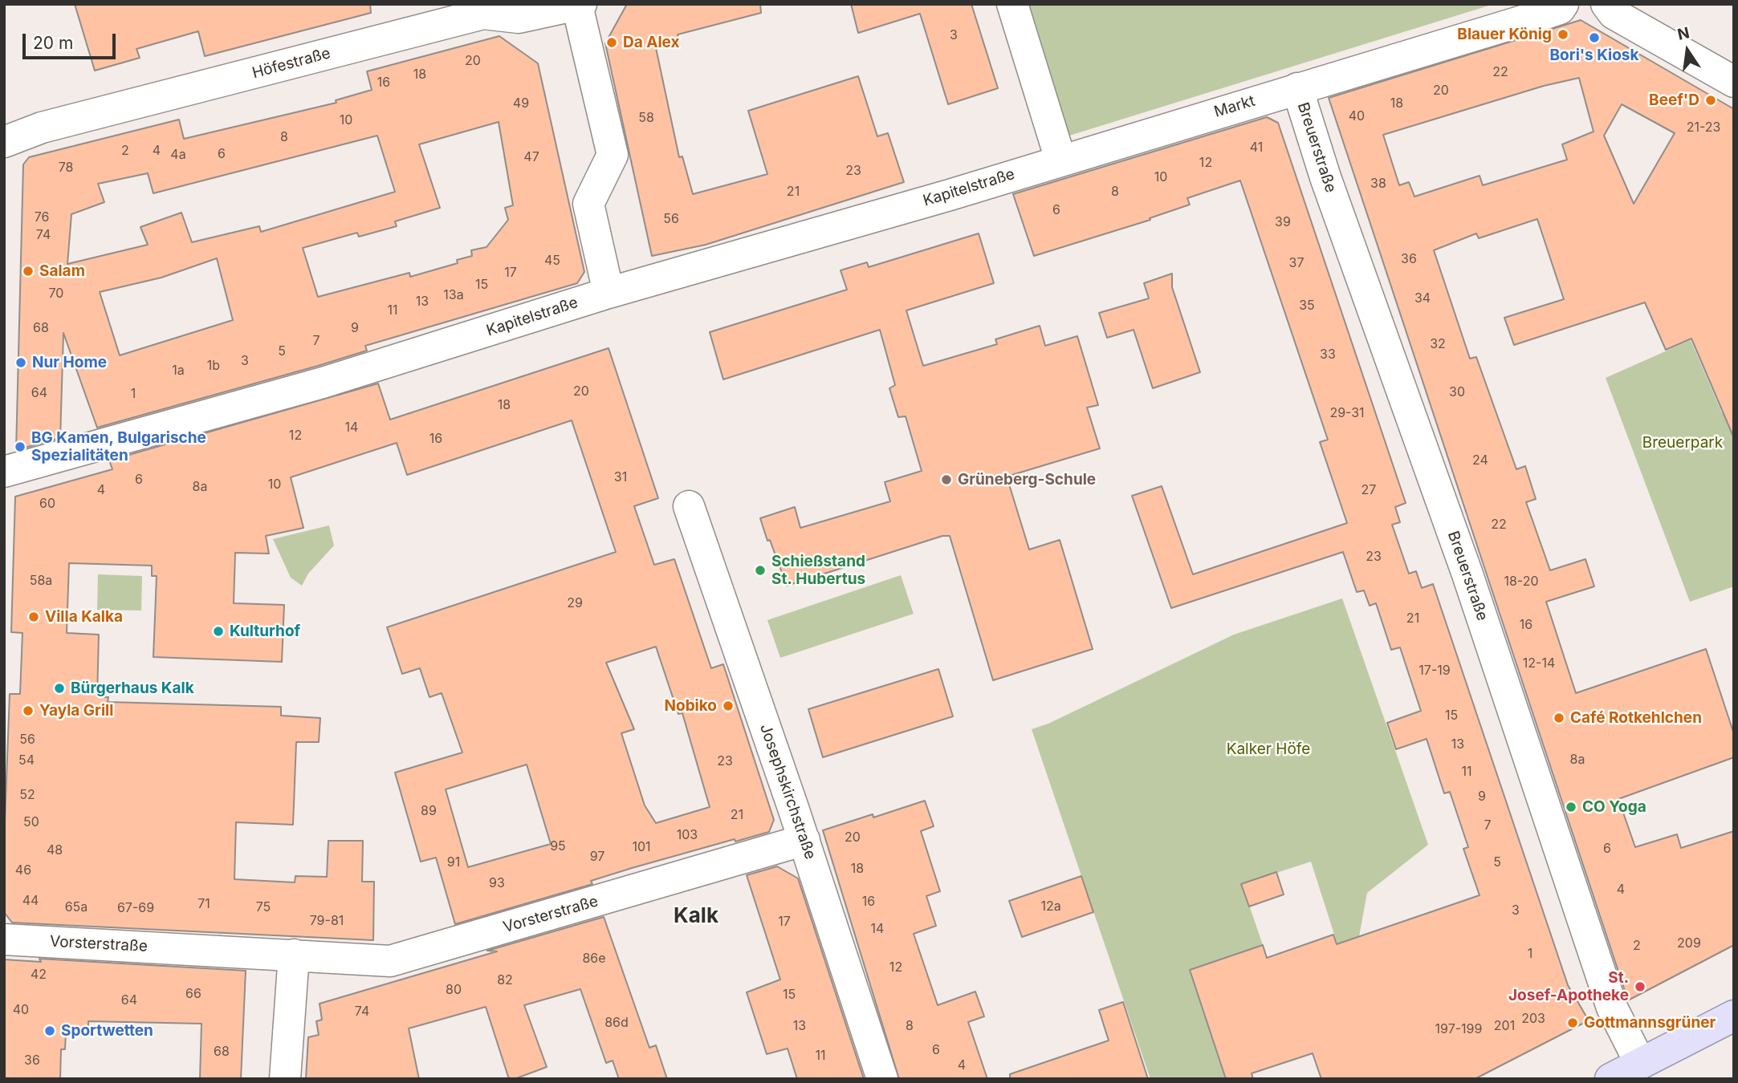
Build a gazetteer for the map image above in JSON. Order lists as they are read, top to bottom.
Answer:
{
  "streets": {
    "street": [
      "Höfestraße",
      "Markt",
      "Breuerstraße",
      "Kapitelstraße",
      "Josephskirchstraße",
      "Vorsterstraße"
    ]
  },
  "crossings": [
    ["Markt", "Breuerstraße"],
    ["Markt", "Kapitelstraße"],
    ["Josephskirchstraße", "Vorsterstraße"]
  ],
  "districts": ["Kalk"],
  "parks": ["Breuerpark", "Kalker Höfe"],
  "places": [
    "Blauer König",
    "Bori's Kiosk",
    "Da Alex",
    "Beef'D",
    "Salam",
    "Nur Home",
    "BG Kamen, Bulgarische Spezialitäten",
    "Grüneberg-Schule",
    "Schießstand St. Hubertus",
    "Villa Kalka",
    "Kulturhof",
    "Bürgerhaus Kalk",
    "Nobiko",
    "Yayla Grill",
    "Café Rotkehlchen",
    "CO Yoga",
    "St. Josef-Apotheke",
    "Gottmannsgrüner",
    "Sportwetten"
  ],
  "house_numbers": [
    "3",
    "20",
    "22",
    "18",
    "16",
    "20",
    "49",
    "18",
    "40",
    "58",
    "10",
    "21-23",
    "8",
    "41",
    "2",
    "4",
    "6",
    "4a",
    "47",
    "12",
    "78",
    "23",
    "10",
    "38",
    "21",
    "8",
    "6",
    "76",
    "56",
    "39",
    "74",
    "36",
    "45",
    "37",
    "17",
    "15",
    "70",
    "13a",
    "34",
    "13",
    "35",
    "11",
    "68",
    "9",
    "7",
    "32",
    "5",
    "33",
    "3",
    "1b",
    "1a",
    "20",
    "30",
    "64",
    "1",
    "18",
    "29-31",
    "14",
    "12",
    "16",
    "24",
    "31",
    "6",
    "10",
    "8a",
    "4",
    "27",
    "60",
    "22",
    "23",
    "58a",
    "18-20",
    "29",
    "21",
    "16",
    "12-14",
    "17-19",
    "15",
    "56",
    "13",
    "8a",
    "54",
    "23",
    "11",
    "52",
    "9",
    "89",
    "21",
    "50",
    "7",
    "103",
    "20",
    "95",
    "101",
    "6",
    "48",
    "97",
    "91",
    "5",
    "18",
    "46",
    "93",
    "4",
    "44",
    "16",
    "71",
    "12a",
    "65a",
    "75",
    "67-69",
    "3",
    "79-81",
    "17",
    "14",
    "209",
    "2",
    "1",
    "86e",
    "12",
    "42",
    "82",
    "80",
    "66",
    "15",
    "64",
    "40",
    "74",
    "203",
    "86d",
    "13",
    "8",
    "201",
    "197-199",
    "6",
    "68",
    "11",
    "36",
    "4"
  ],
  "scale_bar": "20 m",
  "north": "top"
}
